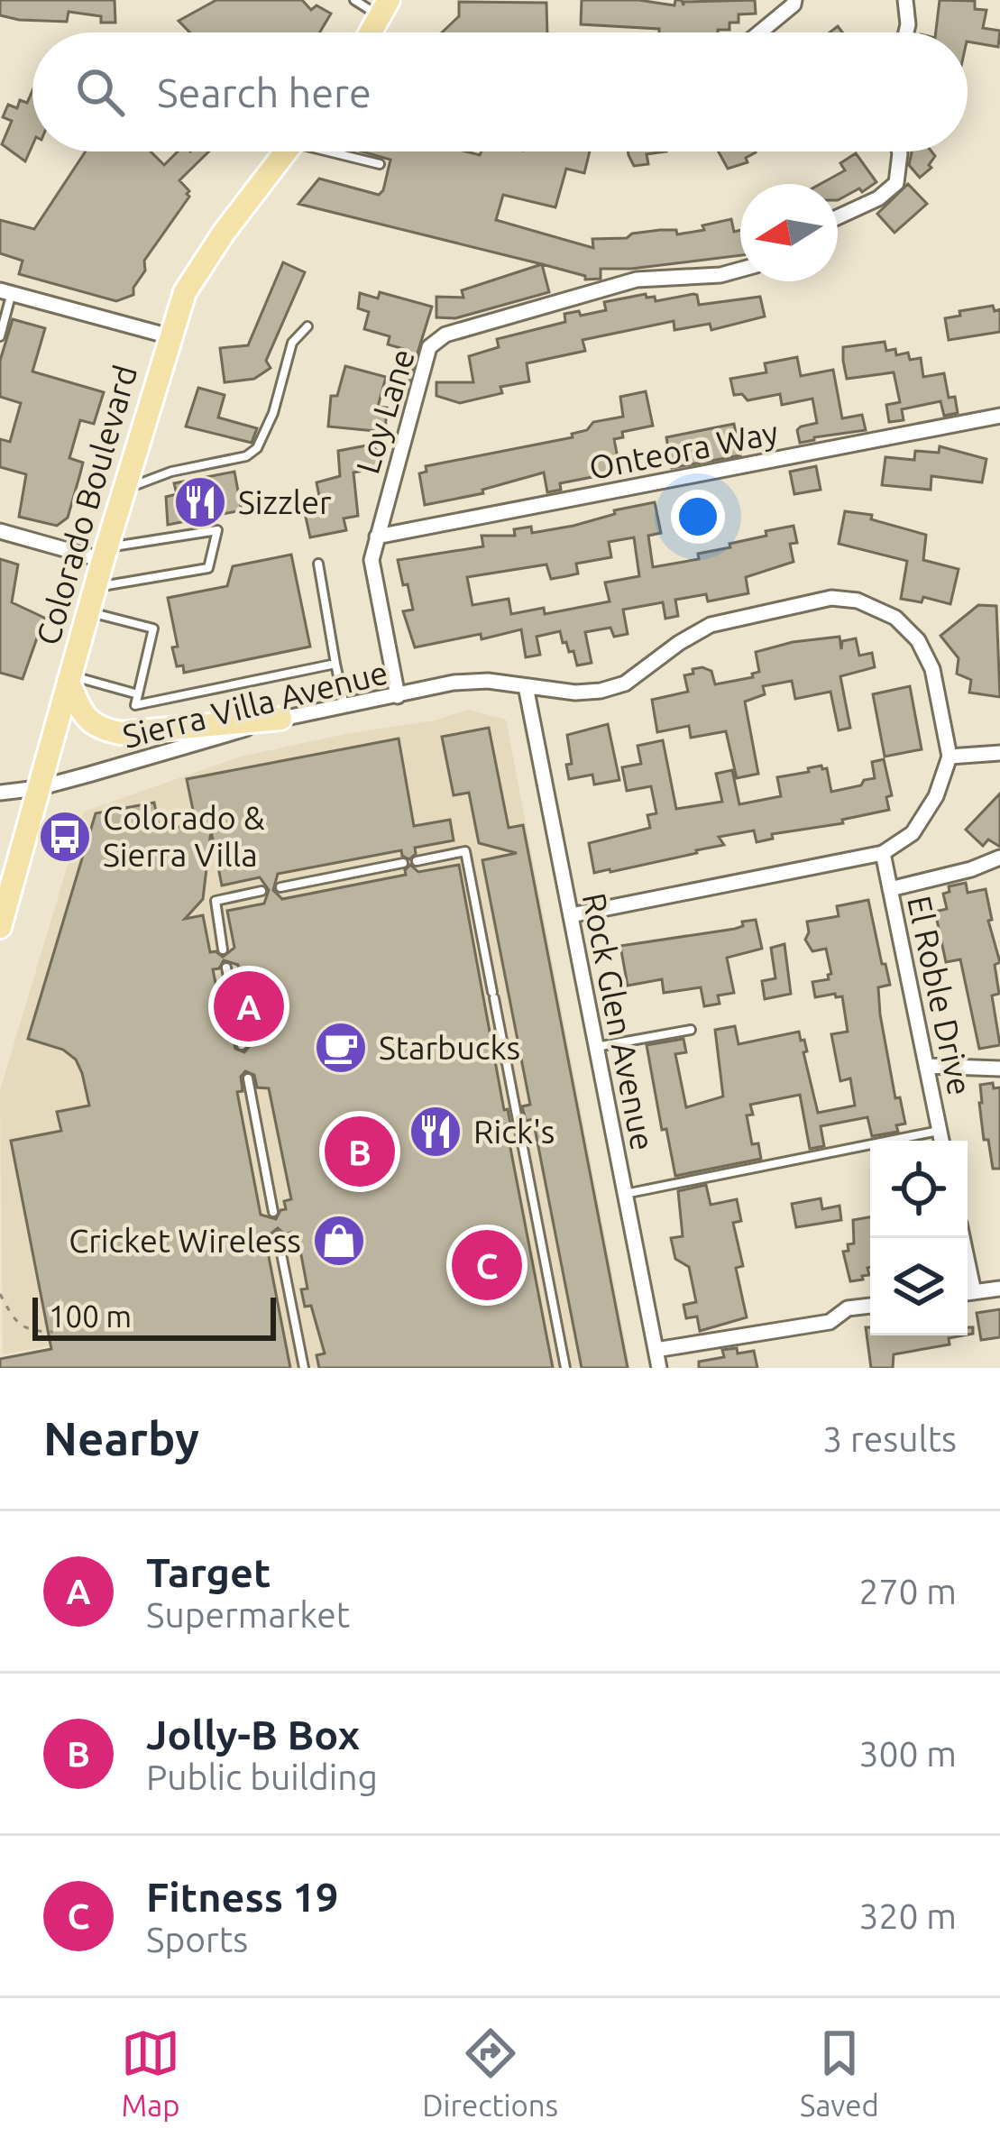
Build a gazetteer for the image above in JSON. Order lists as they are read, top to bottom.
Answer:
{
  "streets": {
    "main road": ["Colorado Boulevard"],
    "street": [
      "Loy Lane",
      "Onteora Way",
      "Sierra Villa Avenue",
      "El Roble Drive",
      "Rock Glen Avenue"
    ]
  },
  "crossings": [
    ["Loy Lane", "Onteora Way"],
    ["Loy Lane", "Sierra Villa Avenue"],
    ["Colorado Boulevard", "Sierra Villa Avenue"],
    ["Sierra Villa Avenue", "Rock Glen Avenue"]
  ],
  "places": {
    "restaurant": ["Sizzler", "Rick's"],
    "bus stop": ["Colorado & Sierra Villa"],
    "cafe": ["Starbucks"],
    "shop": ["Cricket Wireless"]
  },
  "scale_bar": "100 m",
  "north": "left",
  "page": {
    "search": "Search here",
    "pins": ["A", "B", "C"],
    "scale": "100 m",
    "heading": ["Nearby", "3 results"],
    "list": [
      {
        "mark": "A",
        "name": "Target",
        "note": "Supermarket",
        "value": "270 m"
      },
      {
        "mark": "B",
        "name": "Jolly-B Box",
        "note": "Public building",
        "value": "300 m"
      },
      {
        "mark": "C",
        "name": "Fitness 19",
        "note": "Sports",
        "value": "320 m"
      }
    ],
    "nav": ["Map", "Directions", "Saved"]
  }
}
